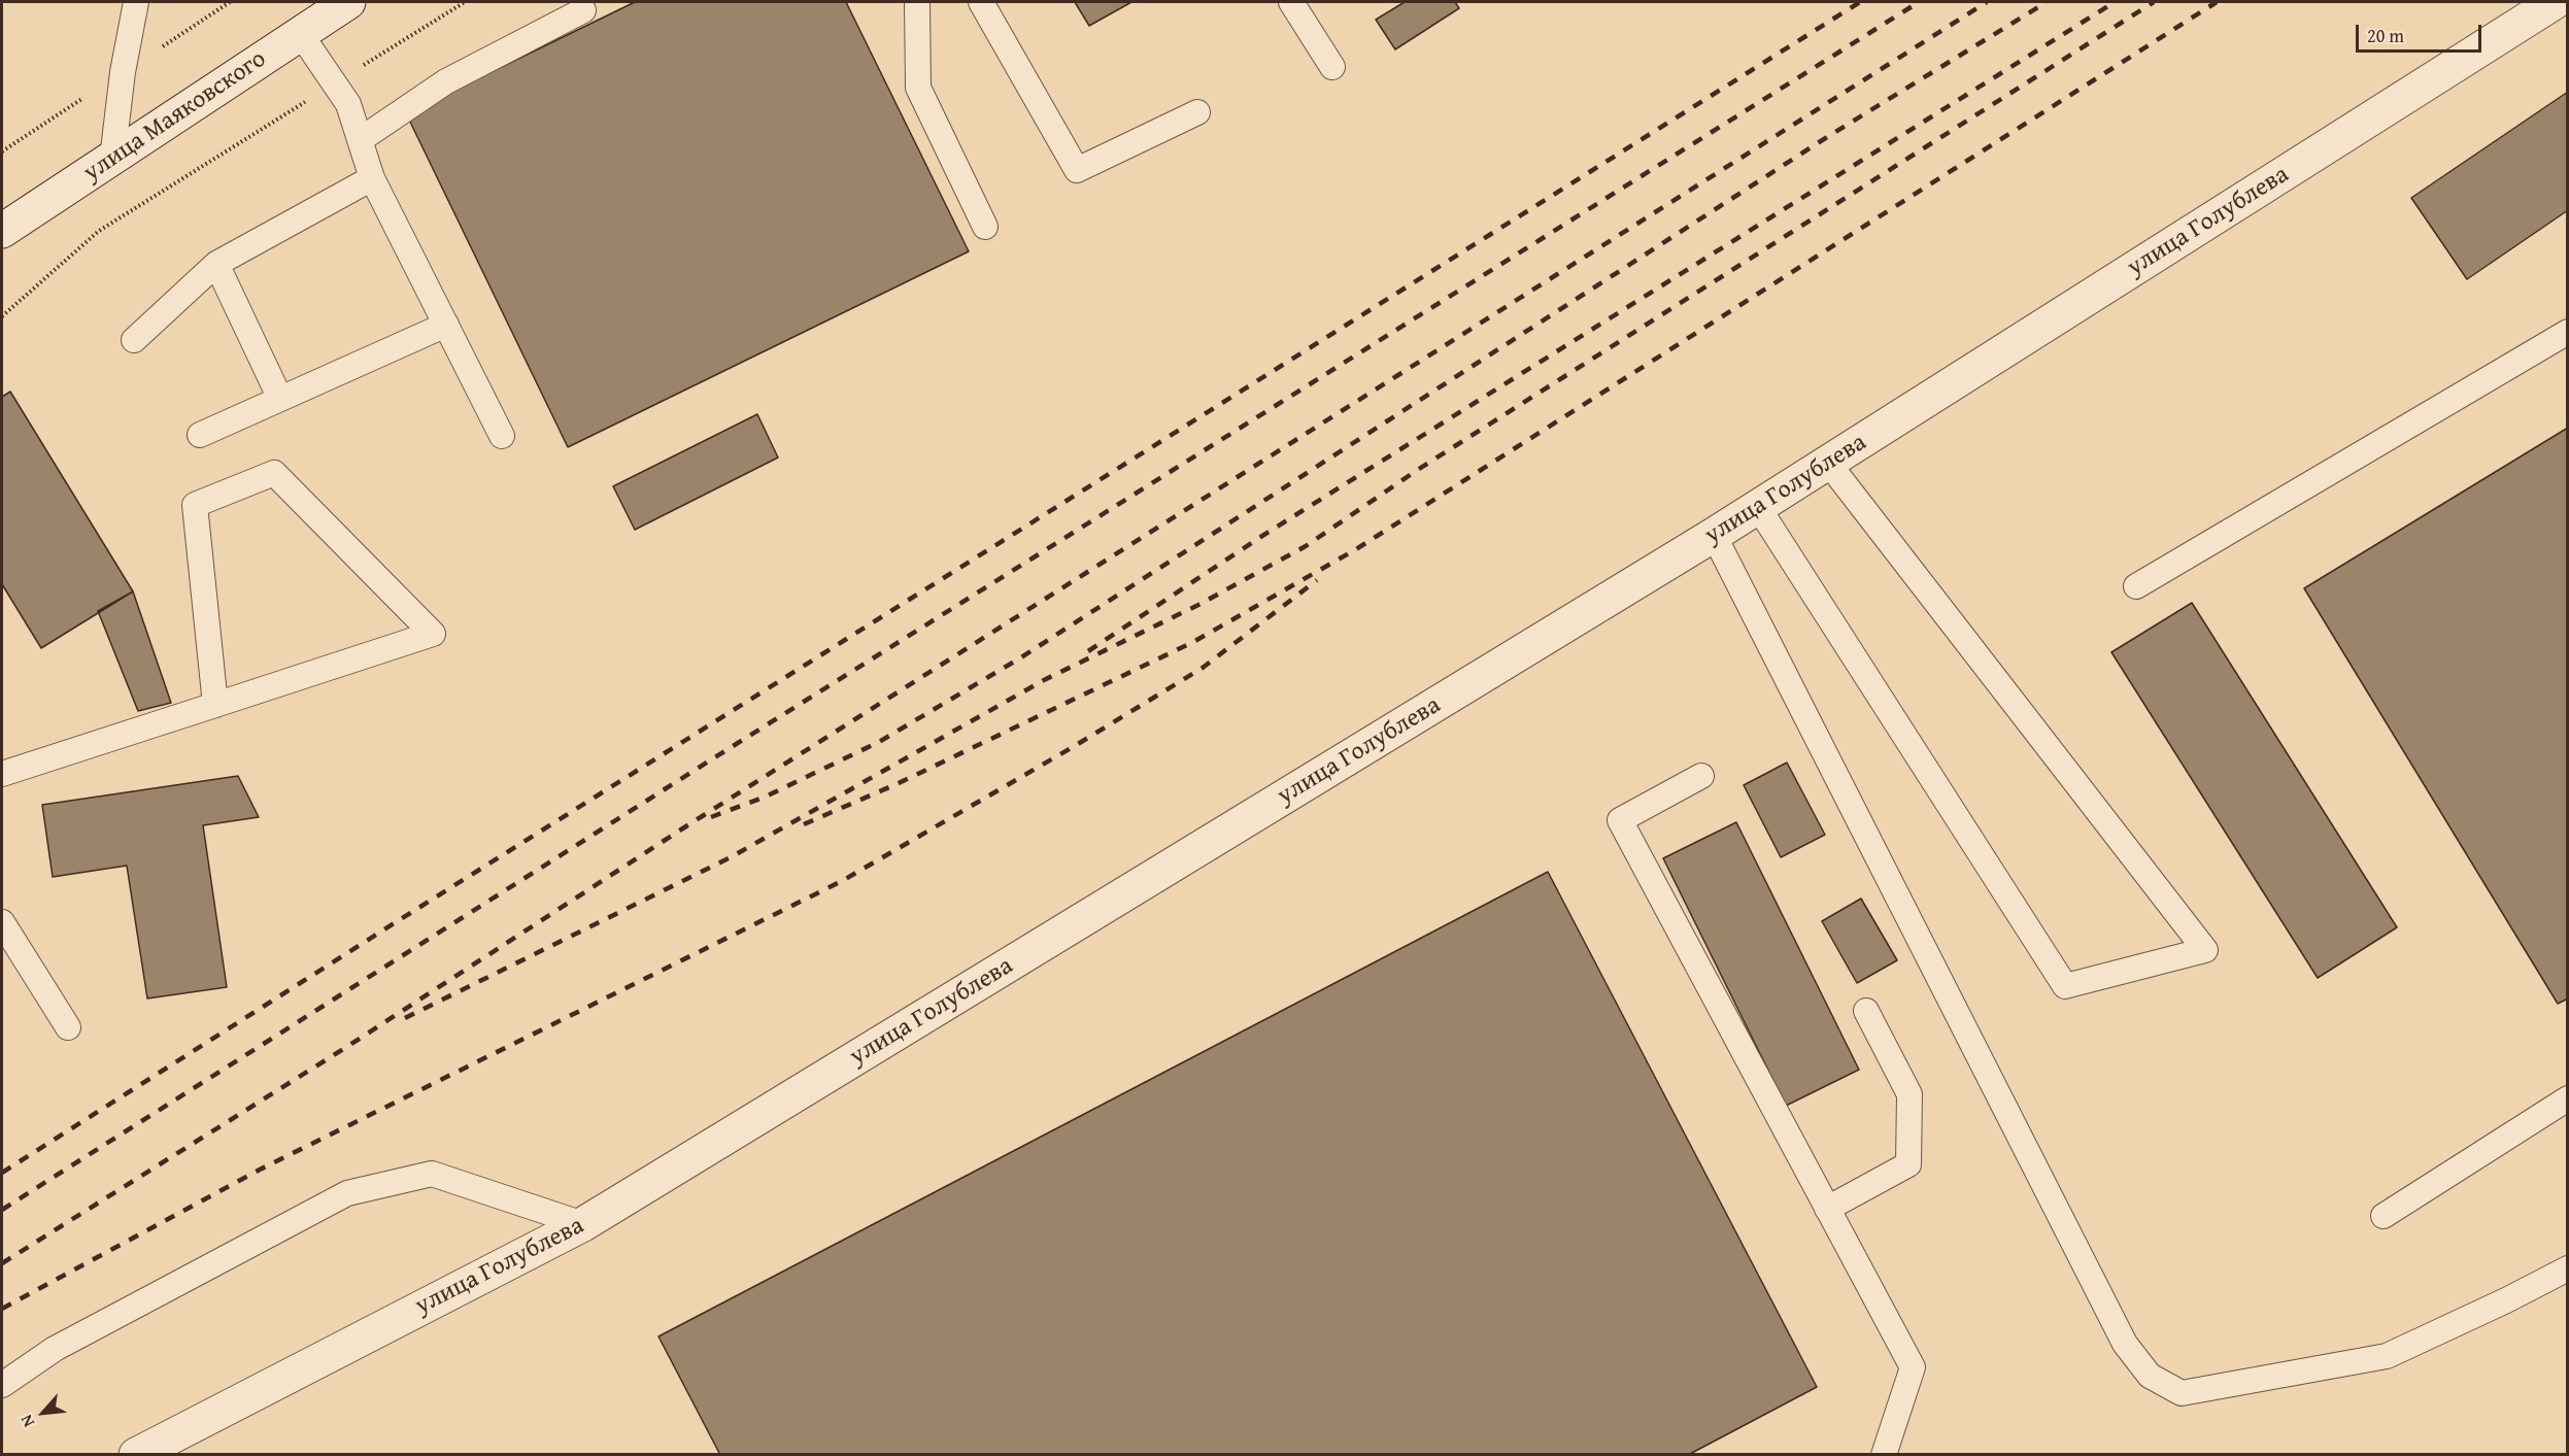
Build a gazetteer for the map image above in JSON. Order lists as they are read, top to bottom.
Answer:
{
  "streets": {
    "street": ["улица Маяковского", "улица Голублева"]
  },
  "scale_bar": "20 m",
  "north": "bottom left"
}
